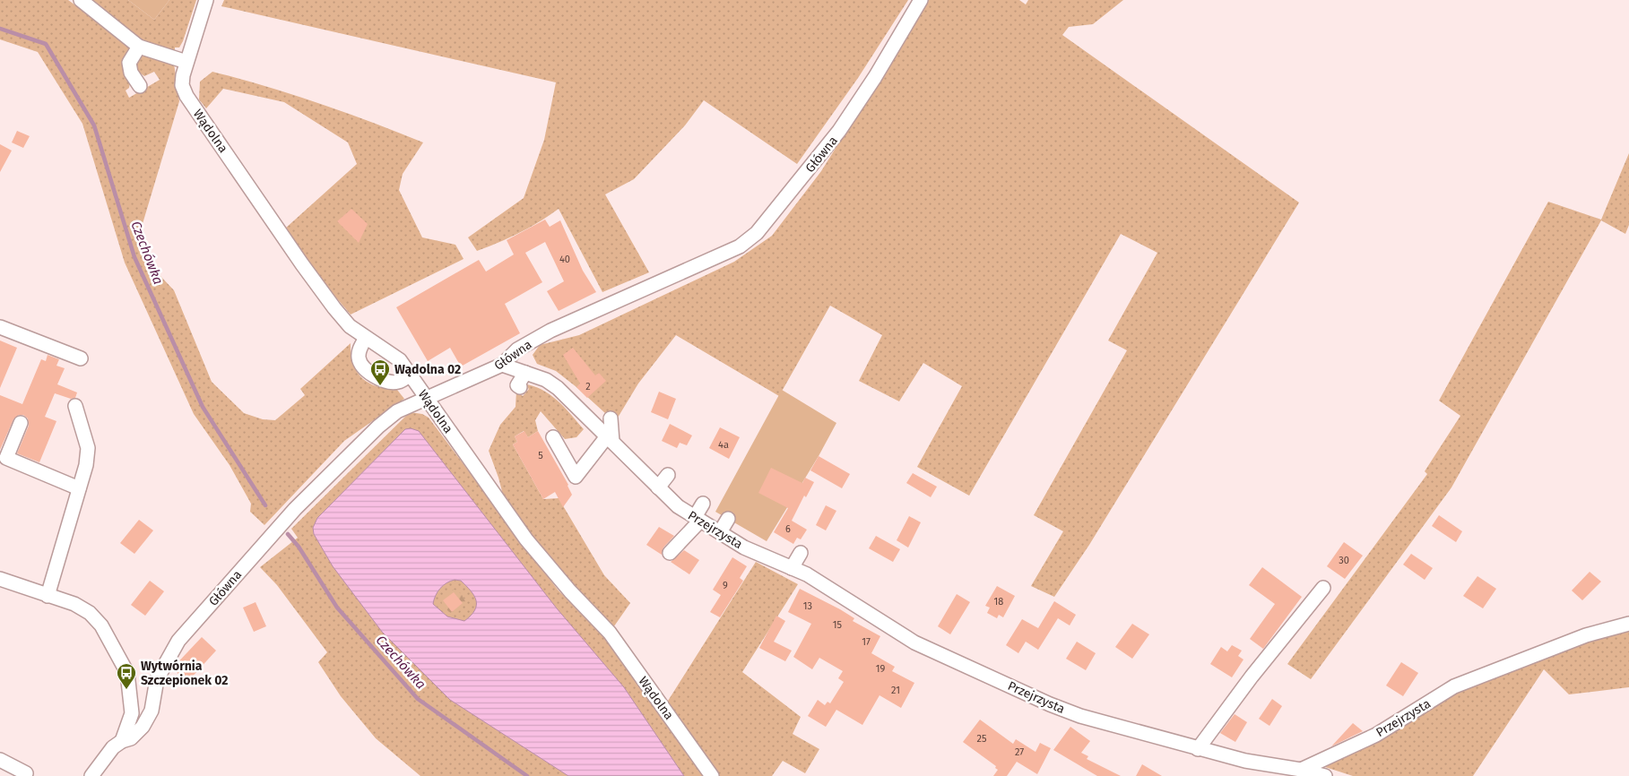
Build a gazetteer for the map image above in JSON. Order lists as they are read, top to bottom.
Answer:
{
  "streets": {
    "street": ["Wądolna", "Główna", "Przejrzysta"]
  },
  "crossings": [
    ["Wądolna", "Główna"],
    ["Główna", "Przejrzysta"]
  ],
  "water": ["Czechówka"],
  "places": {
    "bus stop": ["Wądolna 02", "Wytwórnia Szczepionek 02"]
  },
  "house_numbers": [
    "40",
    "2",
    "4a",
    "5",
    "6",
    "30",
    "9",
    "18",
    "13",
    "15",
    "17",
    "19",
    "21",
    "25",
    "27"
  ]
}
